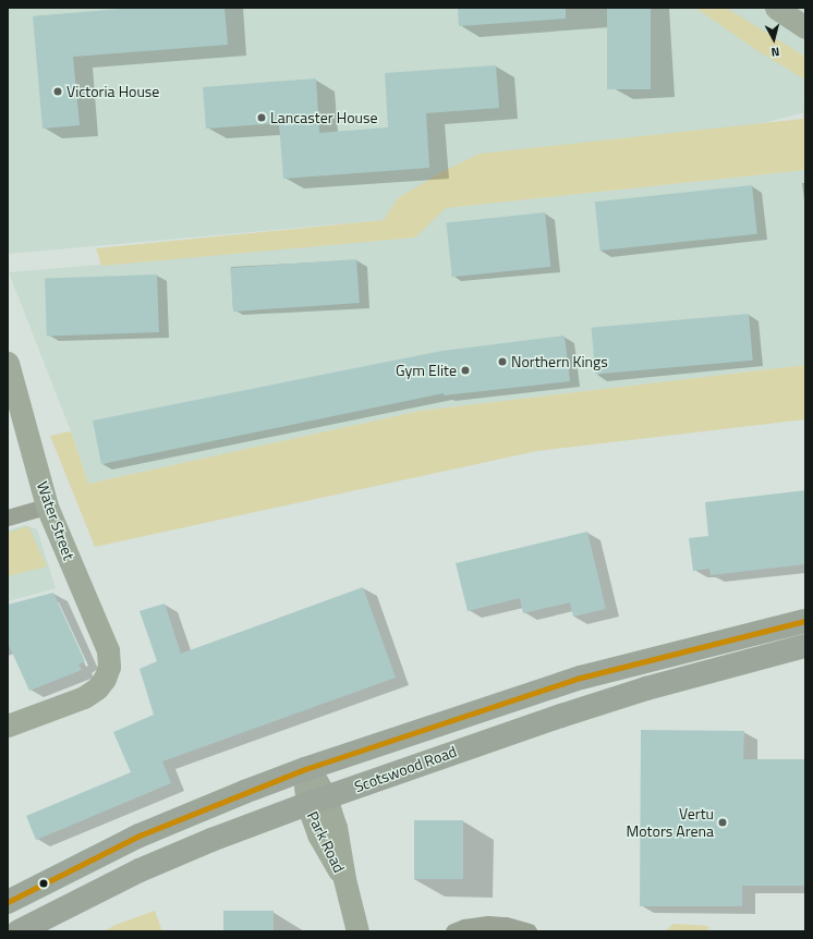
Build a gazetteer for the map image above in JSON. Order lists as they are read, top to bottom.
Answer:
{
  "streets": {
    "main road": ["Scotswood Road"],
    "street": ["Water Street", "Park Road"]
  },
  "crossings": [
    ["Scotswood Road", "Park Road"]
  ],
  "places": [
    "Victoria House",
    "Lancaster House",
    "Northern Kings",
    "Gym Elite",
    "Vertu Motors Arena"
  ],
  "north": "bottom"
}
